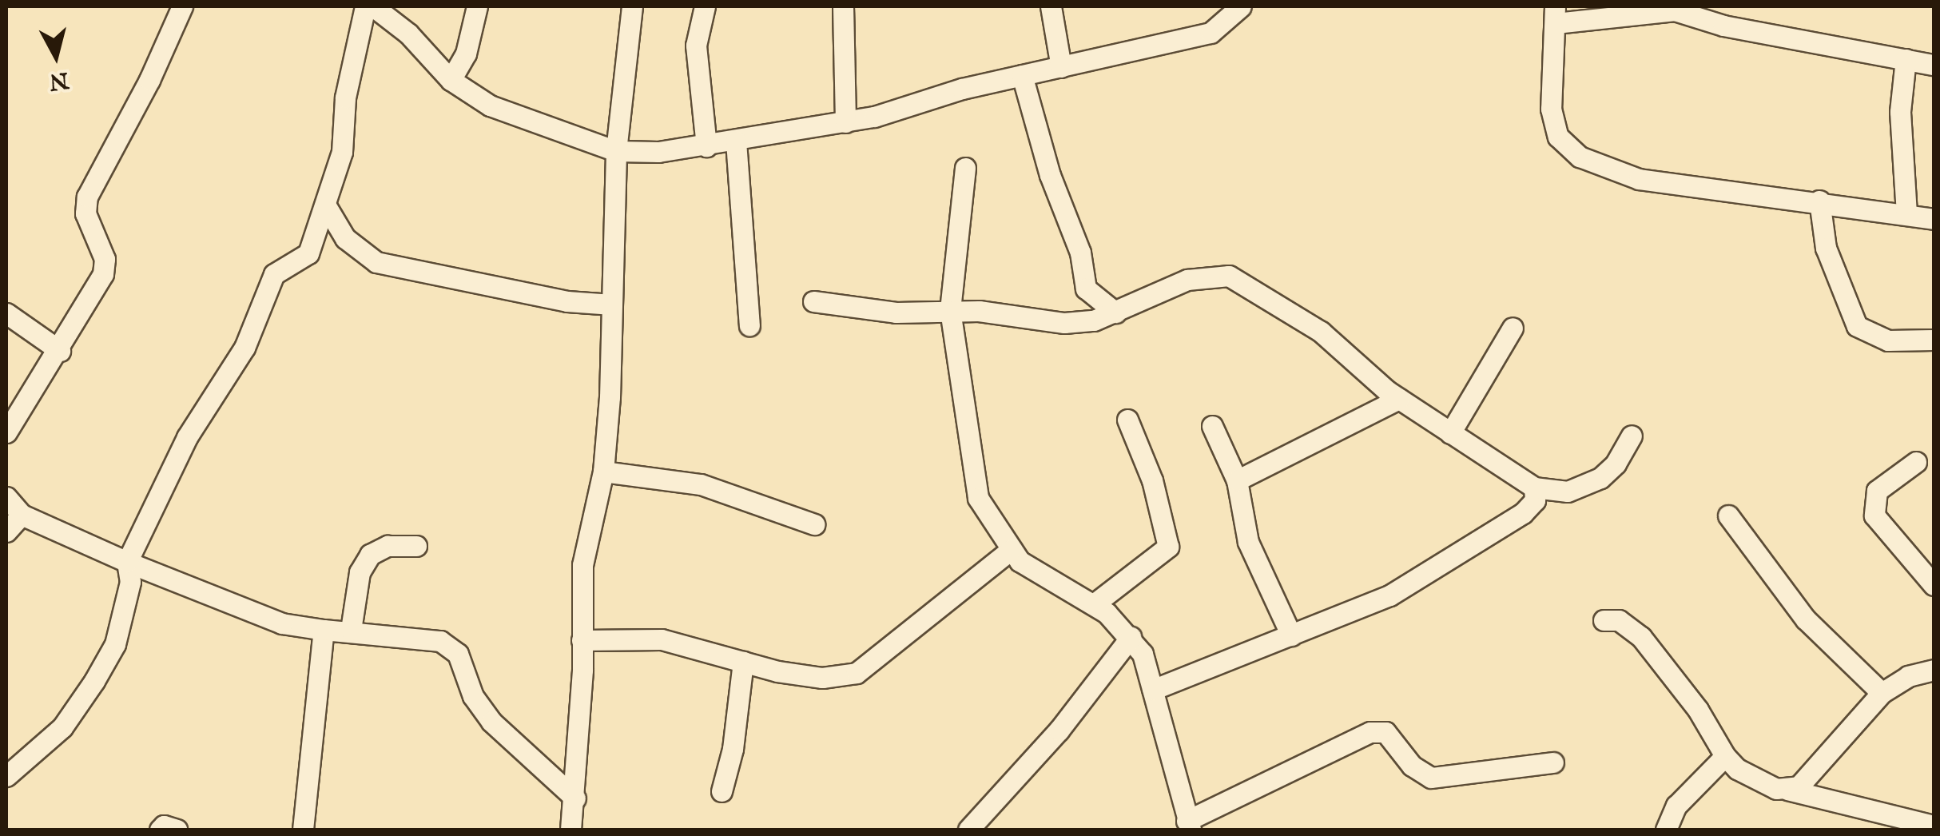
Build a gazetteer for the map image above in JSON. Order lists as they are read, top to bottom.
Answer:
{
  "north": "bottom"
}
